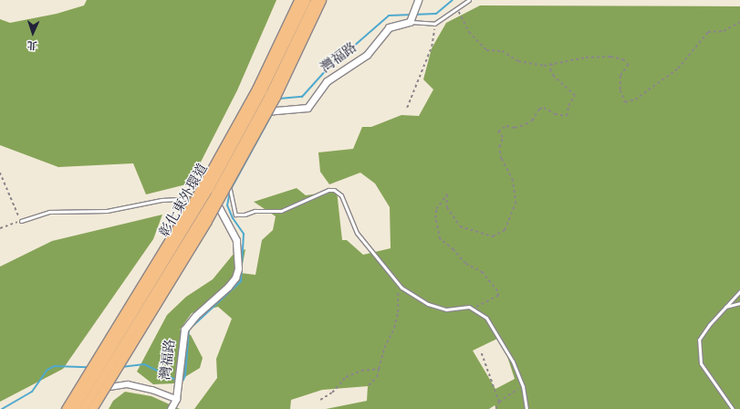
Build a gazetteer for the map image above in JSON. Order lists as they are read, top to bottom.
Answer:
{
  "streets": {
    "main road": ["彰化東外環道"],
    "street": ["灣福路"]
  },
  "crossings": [
    ["灣福路", "彰化東外環道"]
  ],
  "north": "bottom"
}
